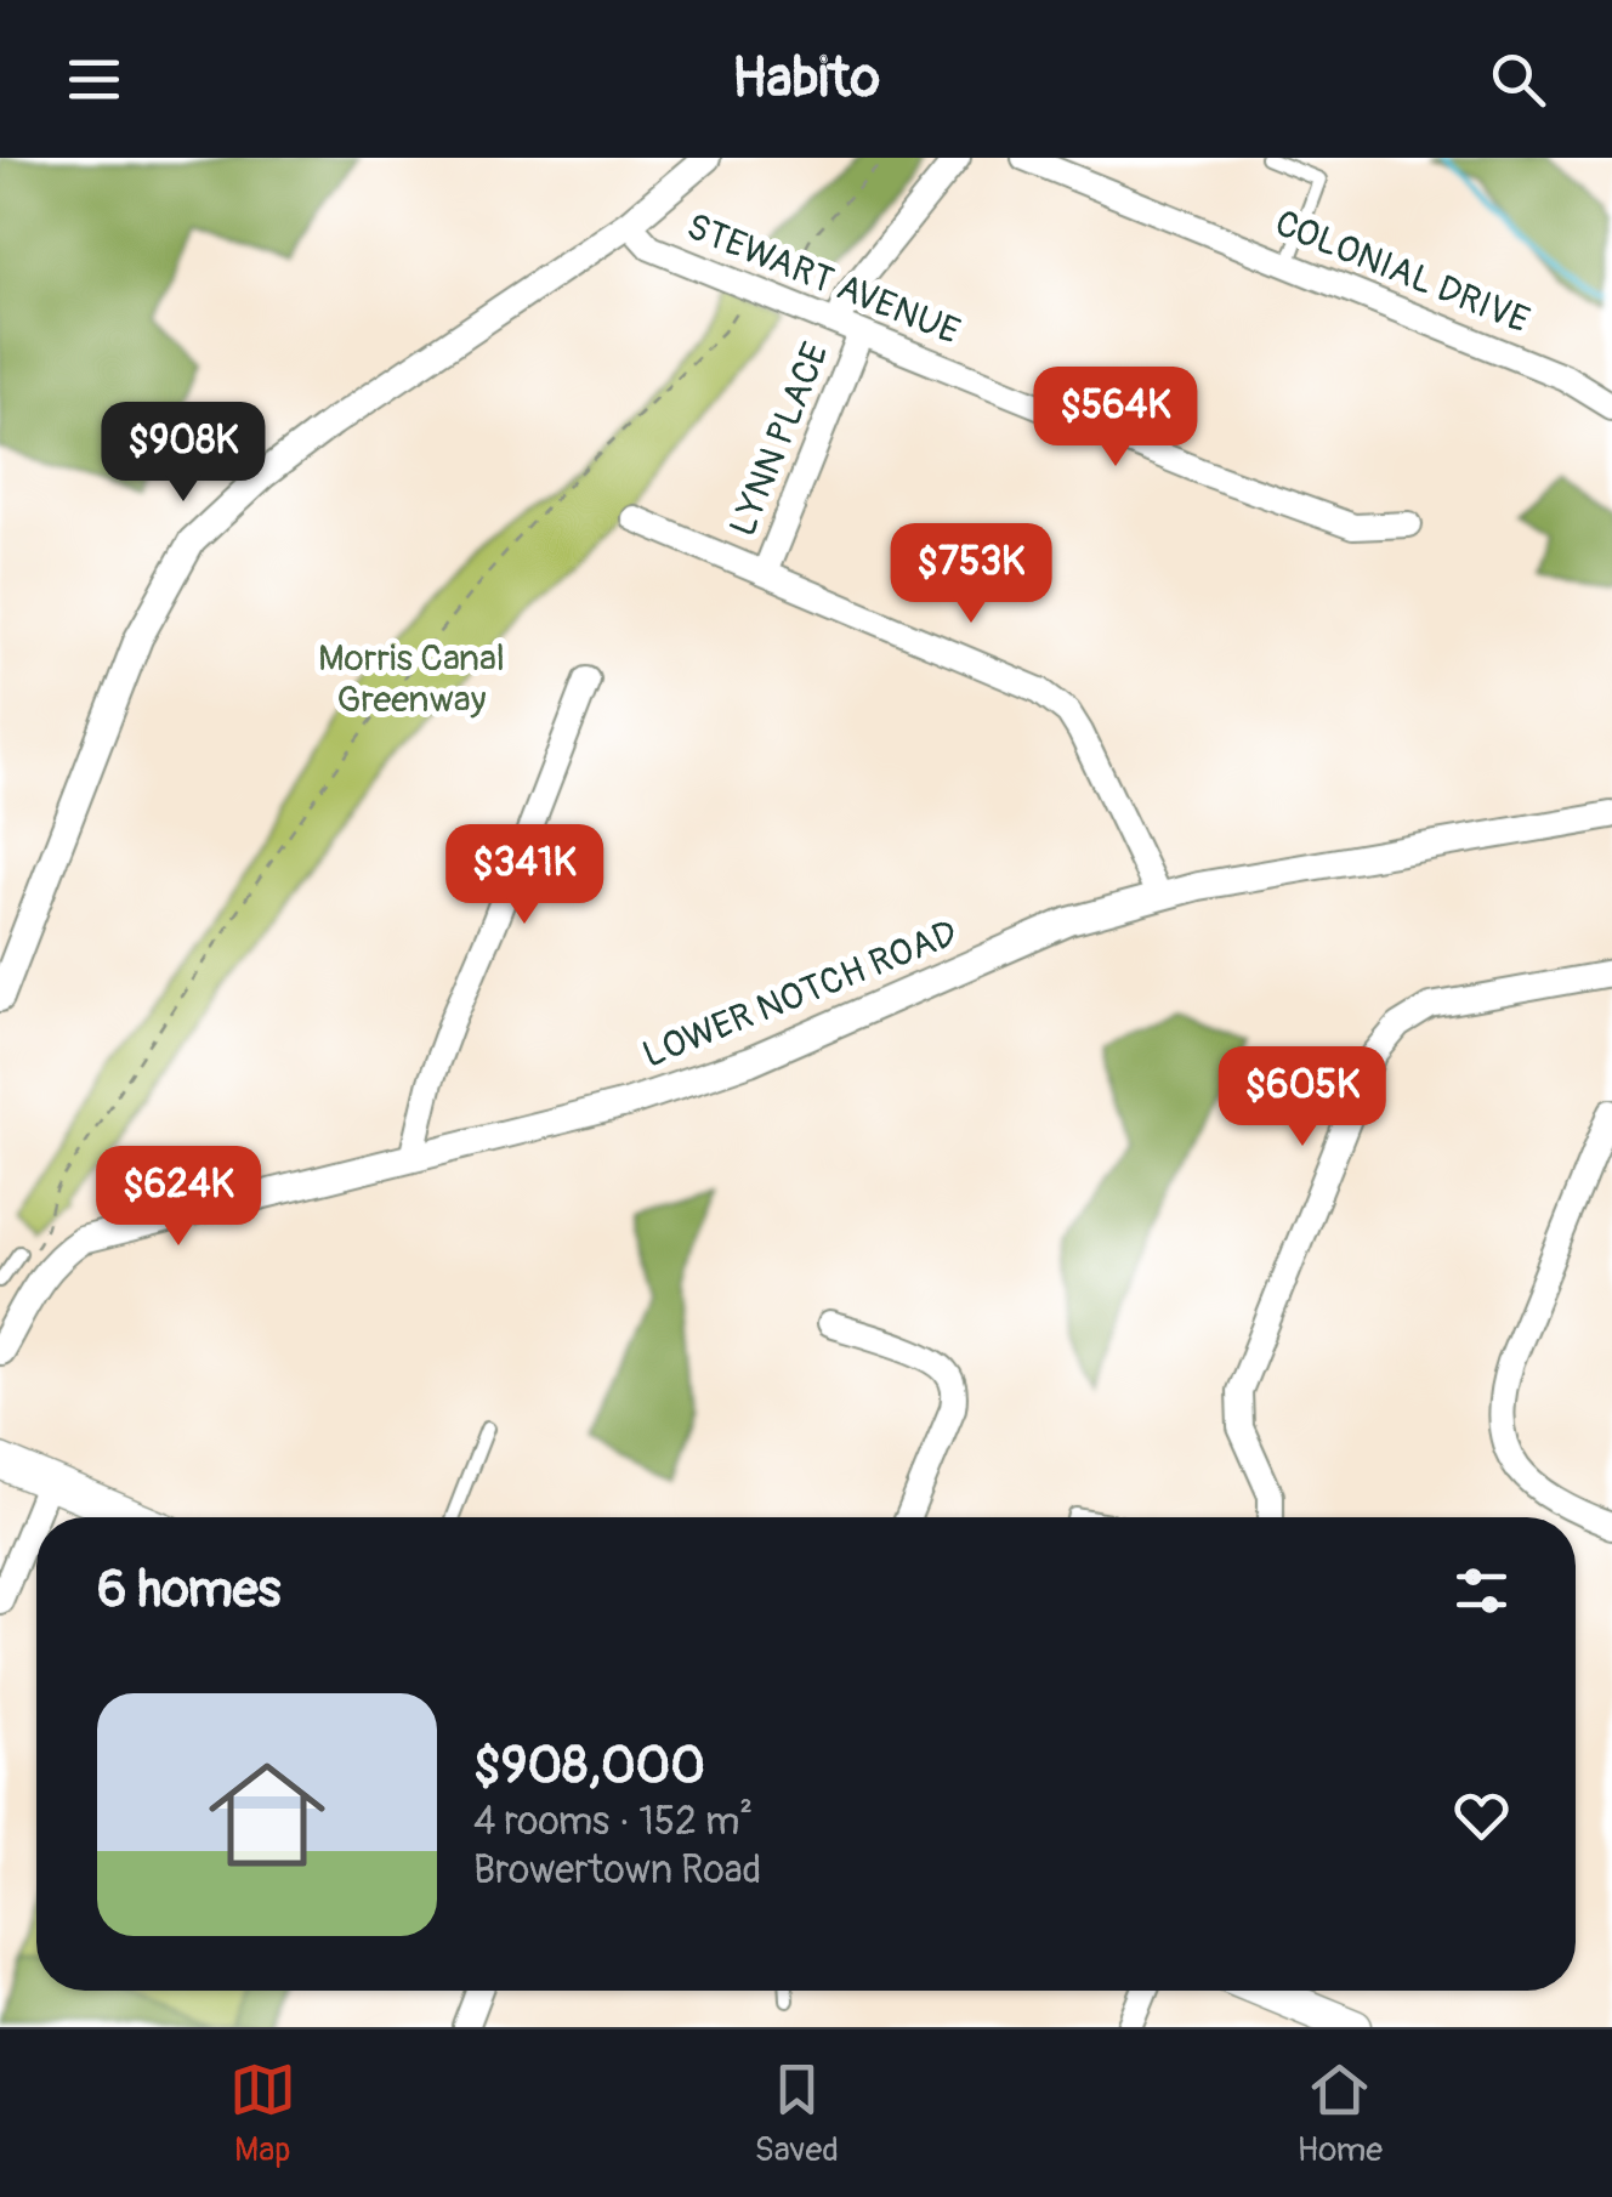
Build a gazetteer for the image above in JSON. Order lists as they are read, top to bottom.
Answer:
{
  "streets": {
    "street": [
      "COLONIAL DRIVE",
      "STEWART AVENUE",
      "LYNN PLACE",
      "LOWER NOTCH ROAD"
    ]
  },
  "crossings": [
    ["STEWART AVENUE", "LYNN PLACE"]
  ],
  "parks": ["Morris Canal Greenway"],
  "page": {
    "header": "Habito",
    "price": [
      "$564K",
      "$908K",
      "$753K",
      "$341K",
      "$605K",
      "$624K"
    ],
    "heading": "6 homes",
    "list": [
      {
        "name": "$908,000",
        "note": "4 rooms · 152 m² · Browertown Road"
      }
    ],
    "tabs": ["Map", "Saved", "Home"]
  }
}
